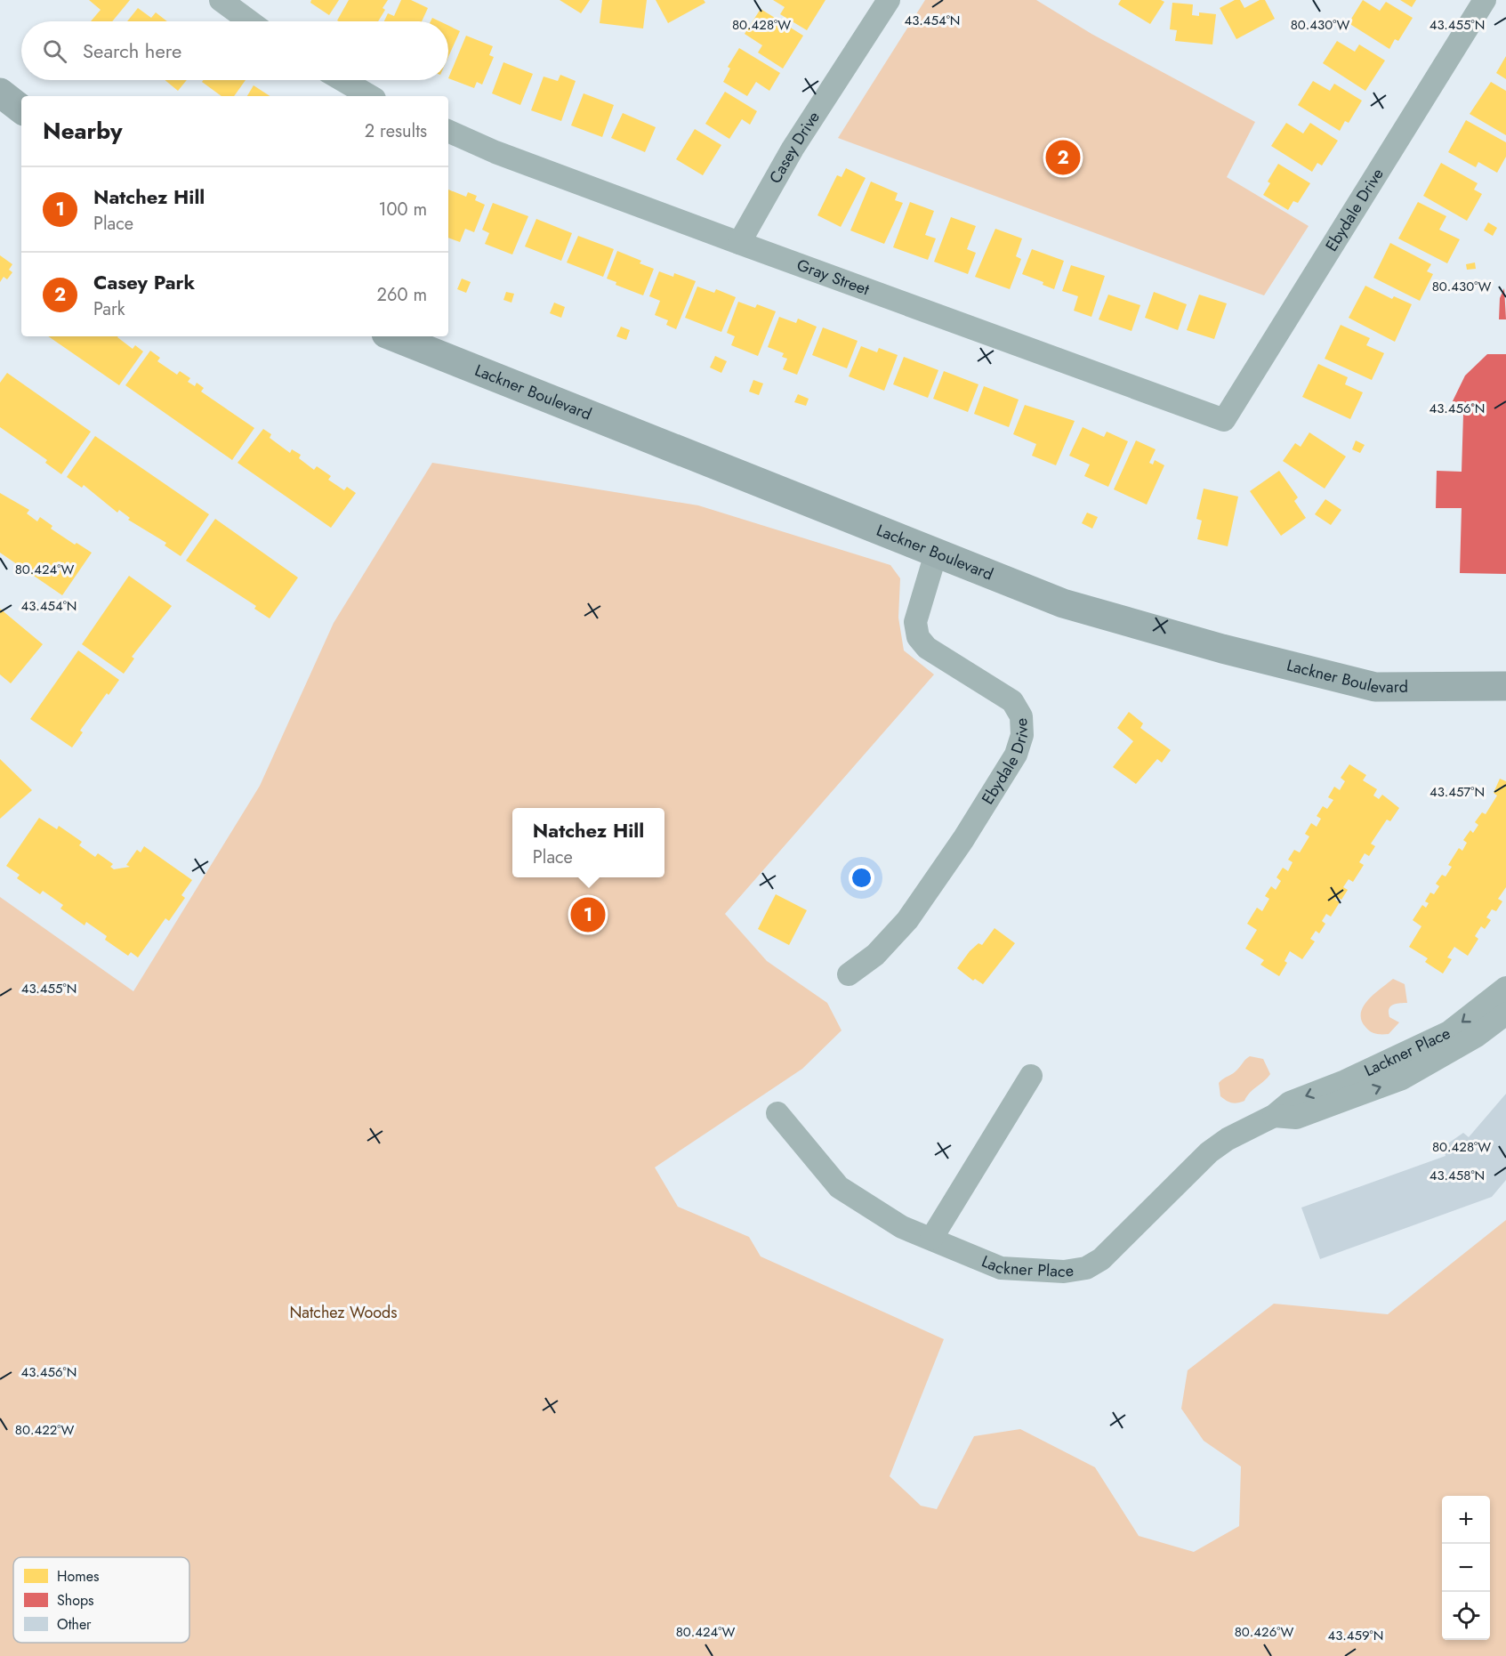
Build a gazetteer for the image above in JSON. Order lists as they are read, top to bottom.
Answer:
{
  "streets": {
    "main road": ["Lackner Boulevard"],
    "street": [
      "Casey Drive",
      "Ebydale Drive",
      "Gray Street",
      "Lackner Place"
    ]
  },
  "crossings": [
    ["Casey Drive", "Gray Street"],
    ["Ebydale Drive", "Gray Street"],
    ["Ebydale Drive", "Lackner Boulevard"]
  ],
  "parks": ["Natchez Woods"],
  "legend": ["Homes", "Shops", "Other"],
  "page": {
    "search": "Search here",
    "heading": ["Nearby", "2 results"],
    "pins": ["2", "1"],
    "list": [
      {
        "mark": "1",
        "name": "Natchez Hill",
        "note": "Place",
        "value": "100 m"
      },
      {
        "mark": "2",
        "name": "Casey Park",
        "note": "Park",
        "value": "260 m"
      }
    ],
    "popup": ["Natchez Hill", "Place"],
    "map_buttons": ["+", "−"]
  },
  "coordinates": [
    "43.454°N",
    "80.428°W",
    "80.430°W",
    "43.455°N",
    "43.456°N",
    "80.424°W",
    "43.457°N",
    "43.458°N",
    "80.422°W",
    "80.426°W",
    "43.459°N"
  ]
}
